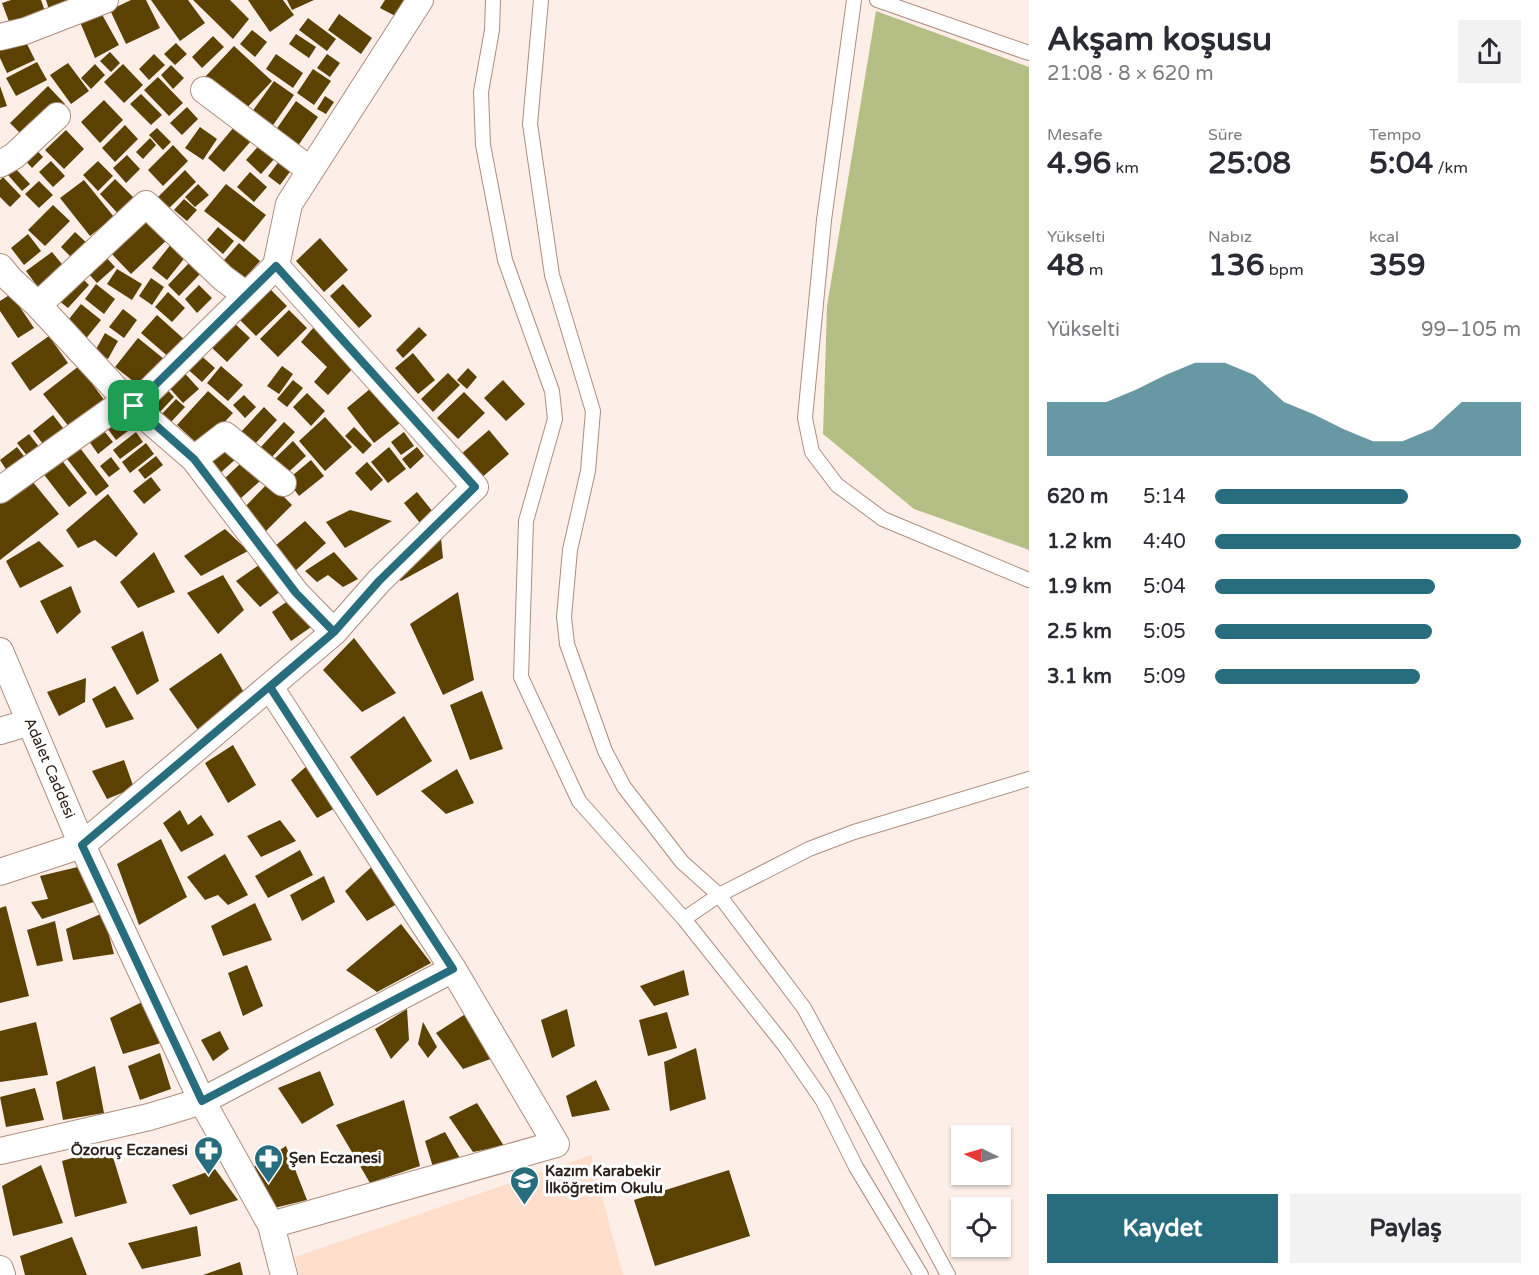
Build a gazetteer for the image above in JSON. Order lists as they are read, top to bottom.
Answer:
{
  "streets": {
    "street": ["Adalet Caddesi"]
  },
  "places": {
    "pharmacy": ["Özoruç Eczanesi", "Şen Eczanesi"],
    "school or university": ["Kazım Karabekir İlköğretim Okulu"]
  },
  "north": "left",
  "page": {
    "heading": ["Akşam koşusu", "21:08 · 8 × 620 m"],
    "stats": [
      ["Mesafe", "4.96 km"],
      ["Süre", "25:08"],
      ["Tempo", "5:04 /km"],
      ["Yükselti", "48 m"],
      ["Nabız", "136 bpm"],
      ["kcal", "359"]
    ],
    "chart": ["Yükselti", "99–105 m"],
    "list": [
      {
        "name": "620 m",
        "note": "5:14"
      },
      {
        "name": "1.2 km",
        "note": "4:40"
      },
      {
        "name": "1.9 km",
        "note": "5:04"
      },
      {
        "name": "2.5 km",
        "note": "5:05"
      },
      {
        "name": "3.1 km",
        "note": "5:09"
      }
    ],
    "buttons": ["Kaydet", "Paylaş"]
  }
}
